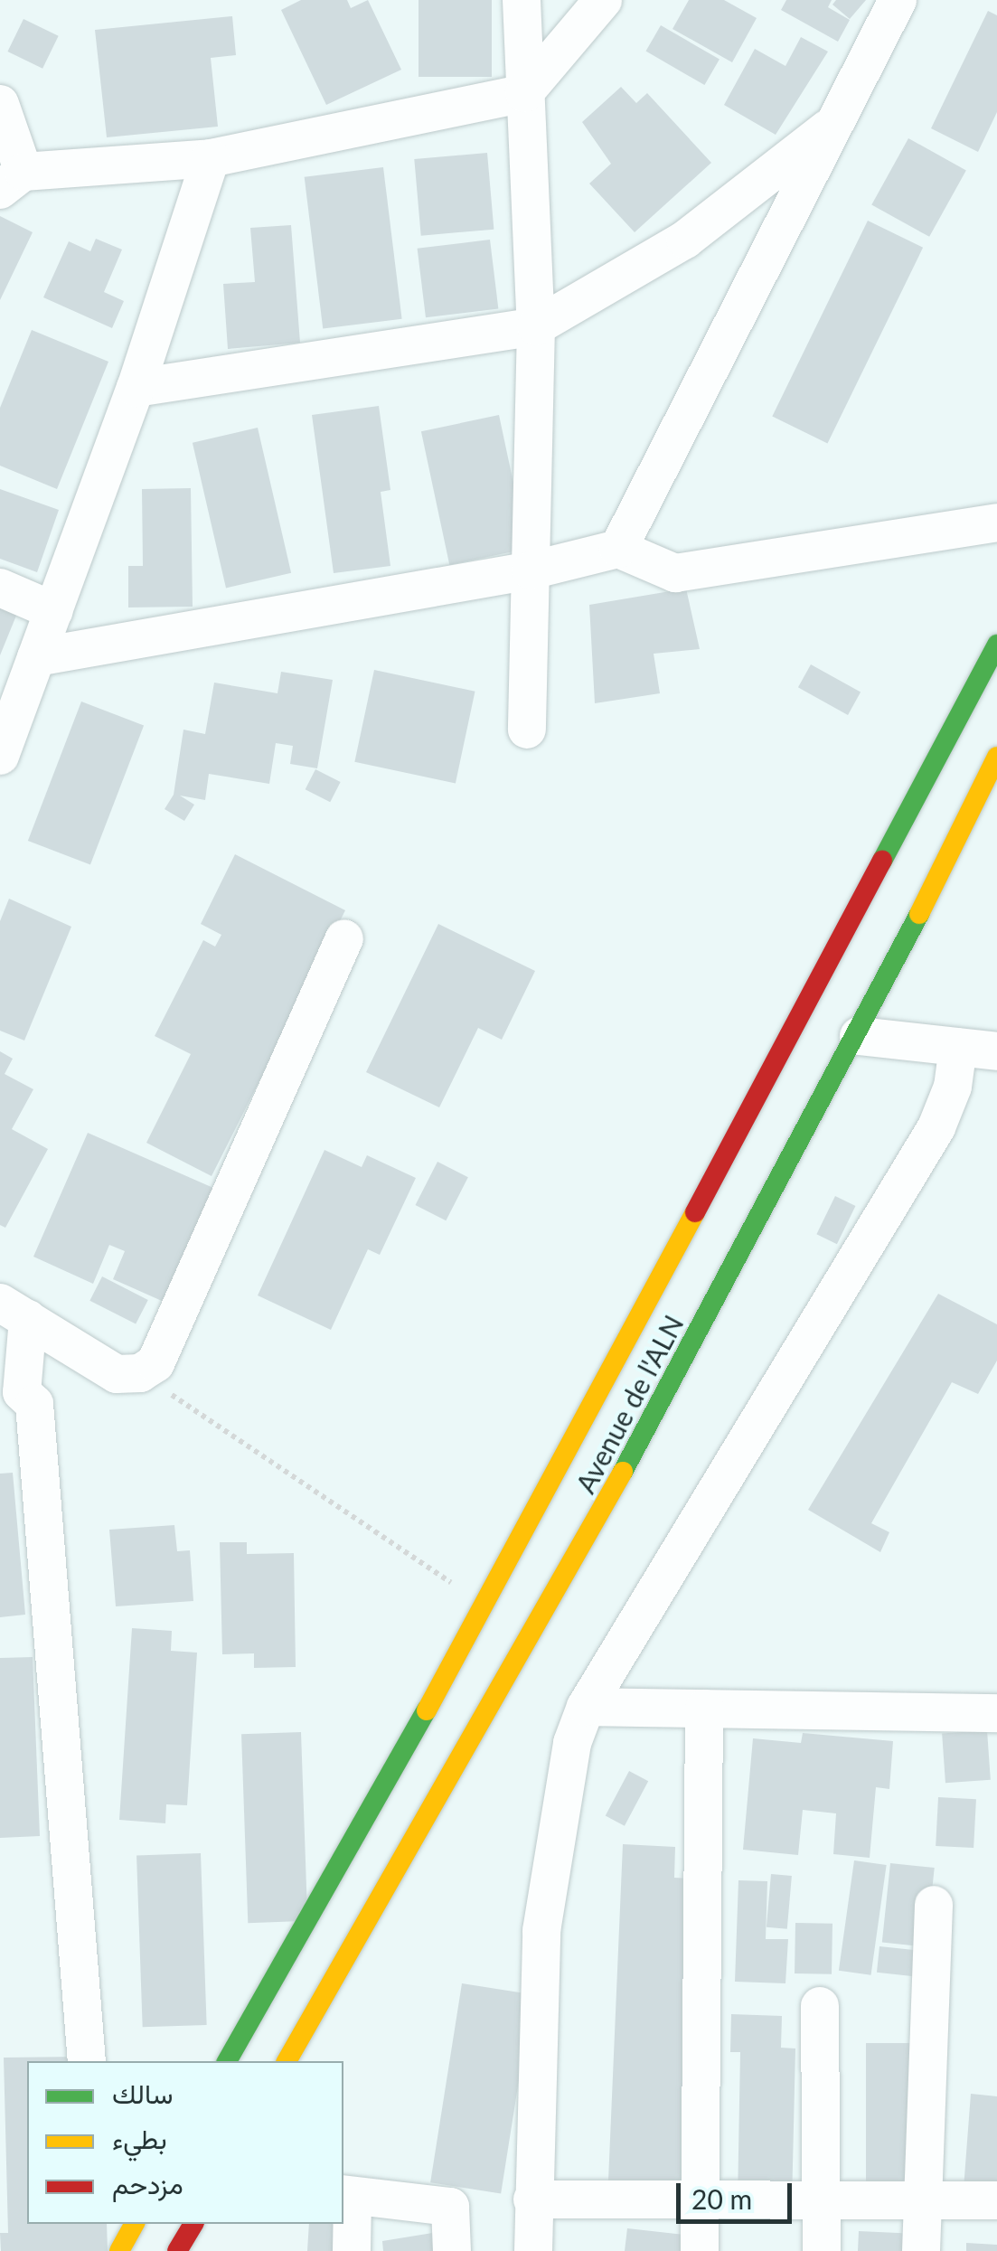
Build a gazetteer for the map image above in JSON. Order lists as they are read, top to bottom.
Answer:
{
  "streets": {
    "main road": ["Avenue de l'ALN"]
  },
  "legend": ["سالك", "بطيء", "مزدحم"],
  "scale_bar": "20 m"
}
